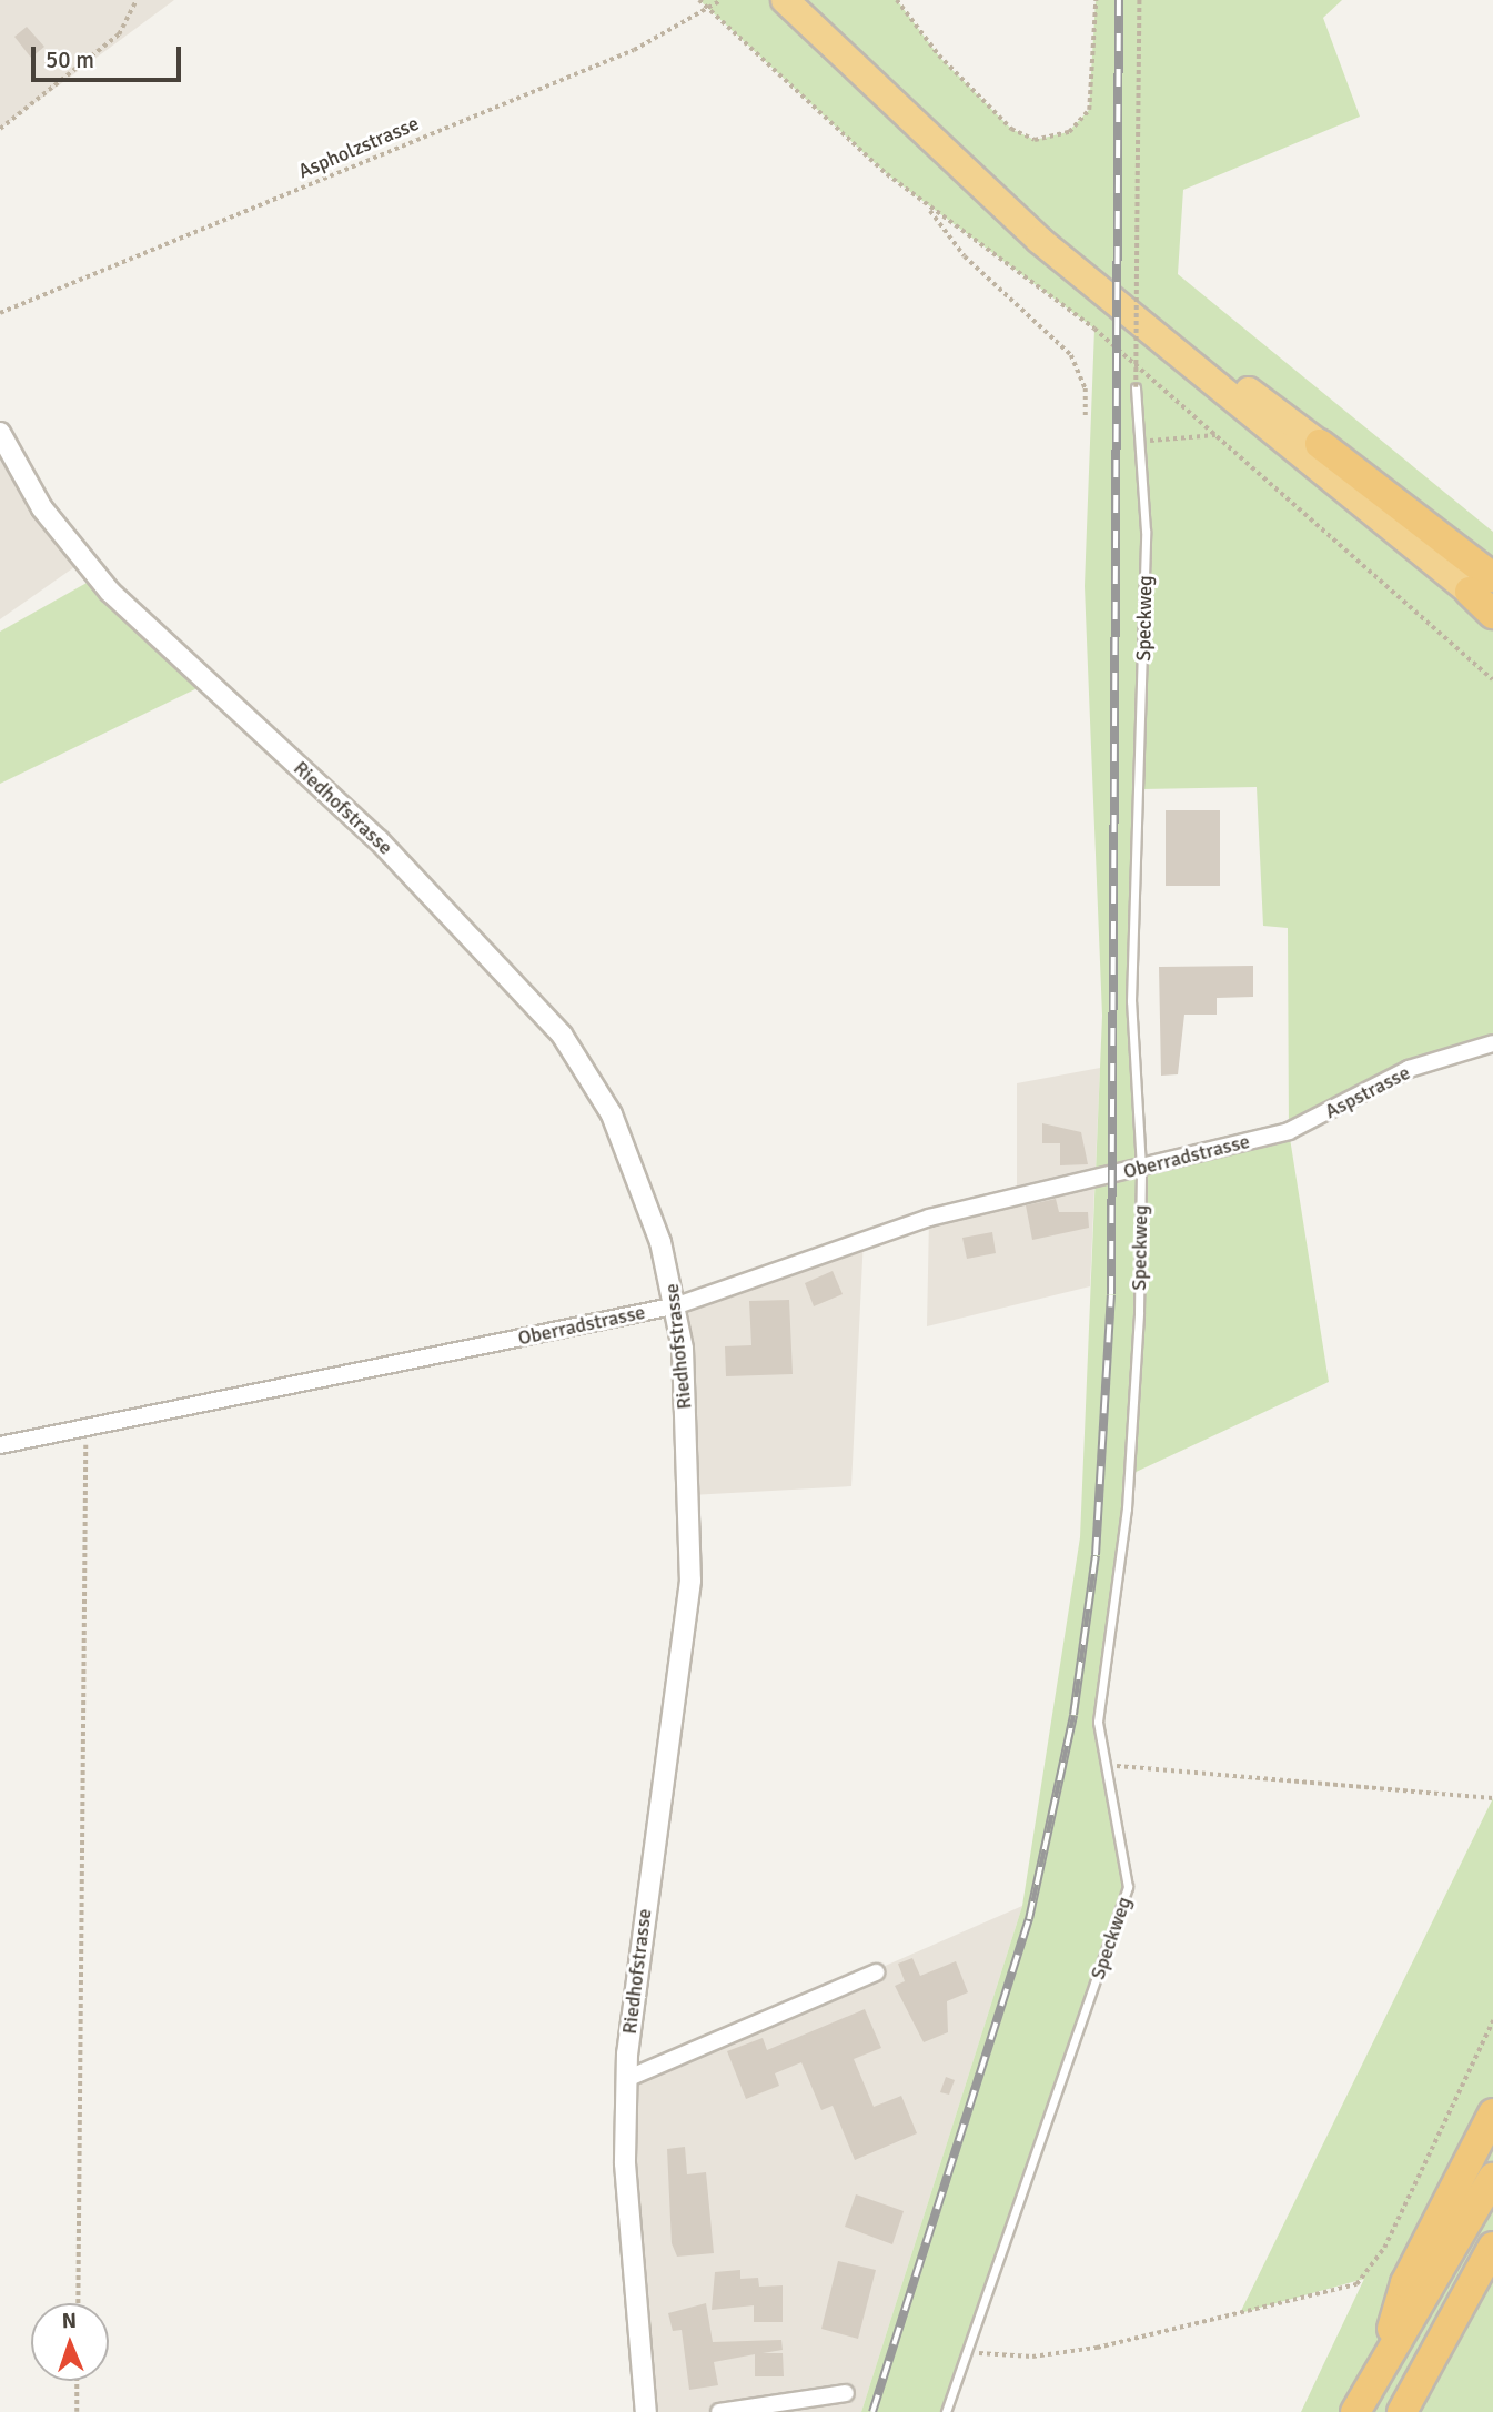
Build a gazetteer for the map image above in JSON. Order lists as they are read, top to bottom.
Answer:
{
  "streets": {
    "street": ["Riedhofstrasse", "Aspstrasse", "Oberradstrasse"],
    "lane": ["Speckweg"],
    "path": ["Aspholzstrasse"]
  },
  "crossings": [
    ["Speckweg", "Oberradstrasse"],
    ["Riedhofstrasse", "Oberradstrasse"],
    ["Aspstrasse", "Oberradstrasse"]
  ],
  "scale_bar": "50 m",
  "north": "top"
}
